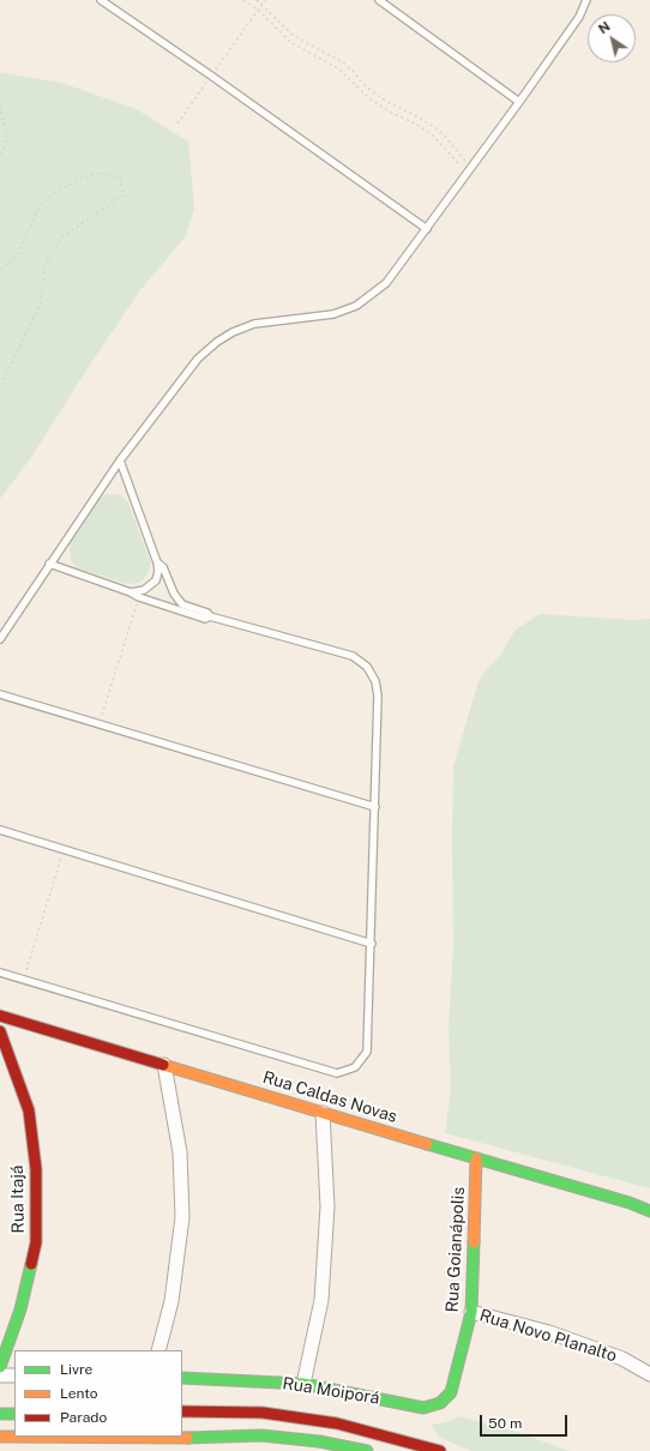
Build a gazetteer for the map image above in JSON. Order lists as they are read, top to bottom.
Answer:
{
  "streets": {
    "street": [
      "Rua Caldas Novas",
      "Rua Itajá",
      "Rua Goianápolis",
      "Rua Novo Planalto",
      "Rua Moiporá"
    ]
  },
  "crossings": [
    ["Rua Caldas Novas", "Rua Goianápolis"],
    ["Rua Goianápolis", "Rua Novo Planalto"],
    ["Rua Goianápolis", "Rua Moiporá"]
  ],
  "legend": ["Livre", "Lento", "Parado"],
  "scale_bar": "50 m",
  "north": "top left"
}
